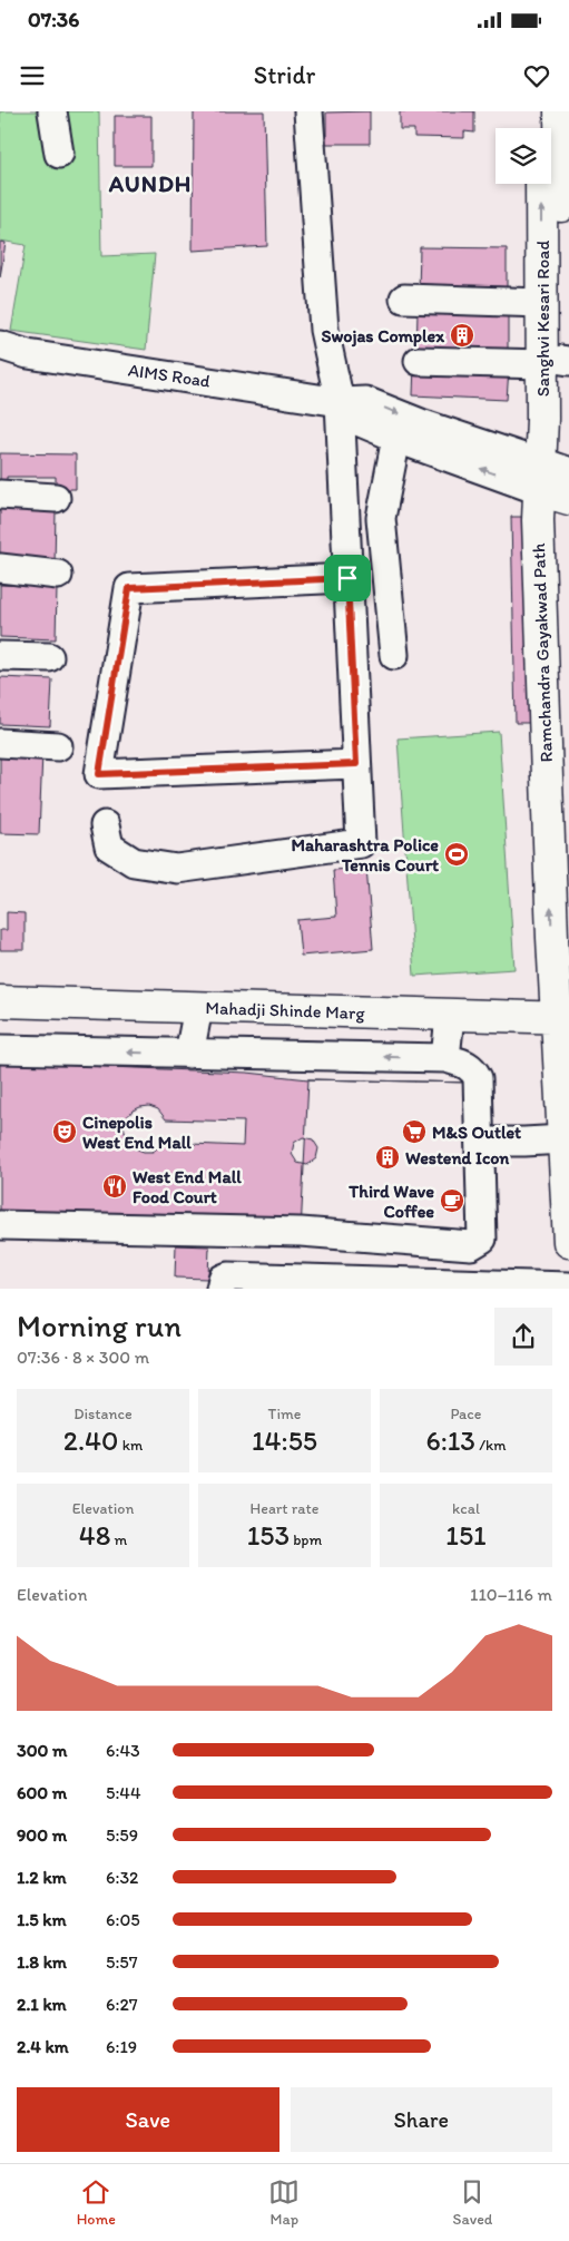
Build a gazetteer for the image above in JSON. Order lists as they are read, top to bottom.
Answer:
{
  "streets": {
    "main road": ["Sanghvi Kesari Road", "Ramchandra Gayakwad Path", "Mahadji Shinde Marg"],
    "street": ["AIMS Road"]
  },
  "crossings": [
    ["Sanghvi Kesari Road", "AIMS Road"],
    ["Sanghvi Kesari Road", "Ramchandra Gayakwad Path"],
    ["AIMS Road", "Ramchandra Gayakwad Path"],
    ["Ramchandra Gayakwad Path", "Mahadji Shinde Marg"]
  ],
  "districts": ["AUNDH"],
  "places": {
    "building": ["Swojas Complex", "Westend Icon"],
    "sports": ["Maharashtra Police Tennis Court"],
    "theatre": ["Cinepolis West End Mall"],
    "supermarket": ["M&S Outlet"],
    "restaurant": ["West End Mall Food Court"],
    "cafe": ["Third Wave Coffee"]
  },
  "page": {
    "status": "07:36",
    "header": "Stridr",
    "heading": ["Morning run", "07:36 · 8 × 300 m"],
    "stats": [
      ["Distance", "2.40 km"],
      ["Time", "14:55"],
      ["Pace", "6:13 /km"],
      ["Elevation", "48 m"],
      ["Heart rate", "153 bpm"],
      ["kcal", "151"]
    ],
    "chart": ["Elevation", "110–116 m"],
    "list": [
      {
        "name": "300 m",
        "note": "6:43"
      },
      {
        "name": "600 m",
        "note": "5:44"
      },
      {
        "name": "900 m",
        "note": "5:59"
      },
      {
        "name": "1.2 km",
        "note": "6:32"
      },
      {
        "name": "1.5 km",
        "note": "6:05"
      },
      {
        "name": "1.8 km",
        "note": "5:57"
      },
      {
        "name": "2.1 km",
        "note": "6:27"
      },
      {
        "name": "2.4 km",
        "note": "6:19"
      }
    ],
    "buttons": ["Save", "Share"],
    "tabs": ["Home", "Map", "Saved"]
  }
}
